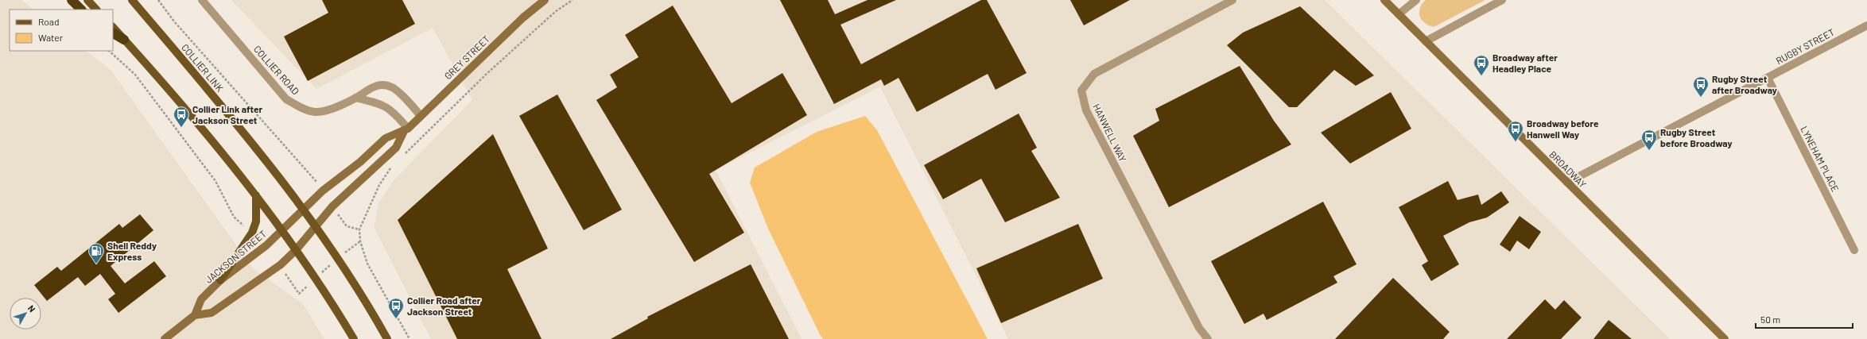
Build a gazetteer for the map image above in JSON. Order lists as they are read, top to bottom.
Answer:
{
  "streets": {
    "main road": ["COLLIER LINK"],
    "street": [
      "RUGBY STREET",
      "GREY STREET",
      "COLLIER ROAD",
      "HANWELL WAY",
      "LYNEHAM PLACE",
      "BROADWAY",
      "JACKSON STREET"
    ]
  },
  "crossings": [
    ["RUGBY STREET", "LYNEHAM PLACE"],
    ["RUGBY STREET", "BROADWAY"],
    ["GREY STREET", "COLLIER LINK"],
    ["GREY STREET", "COLLIER ROAD"],
    ["GREY STREET", "JACKSON STREET"],
    ["COLLIER LINK", "JACKSON STREET"]
  ],
  "places": {
    "bus stop": [
      "Broadway after Headley Place",
      "Rugby Street after Broadway",
      "Collier Link after Jackson Street",
      "Broadway before Hanwell Way",
      "Rugby Street before Broadway",
      "Collier Road after Jackson Street"
    ],
    "fuel station": ["Shell Reddy Express"]
  },
  "legend": ["Road", "Water"],
  "scale_bar": "50 m",
  "north": "top right"
}
